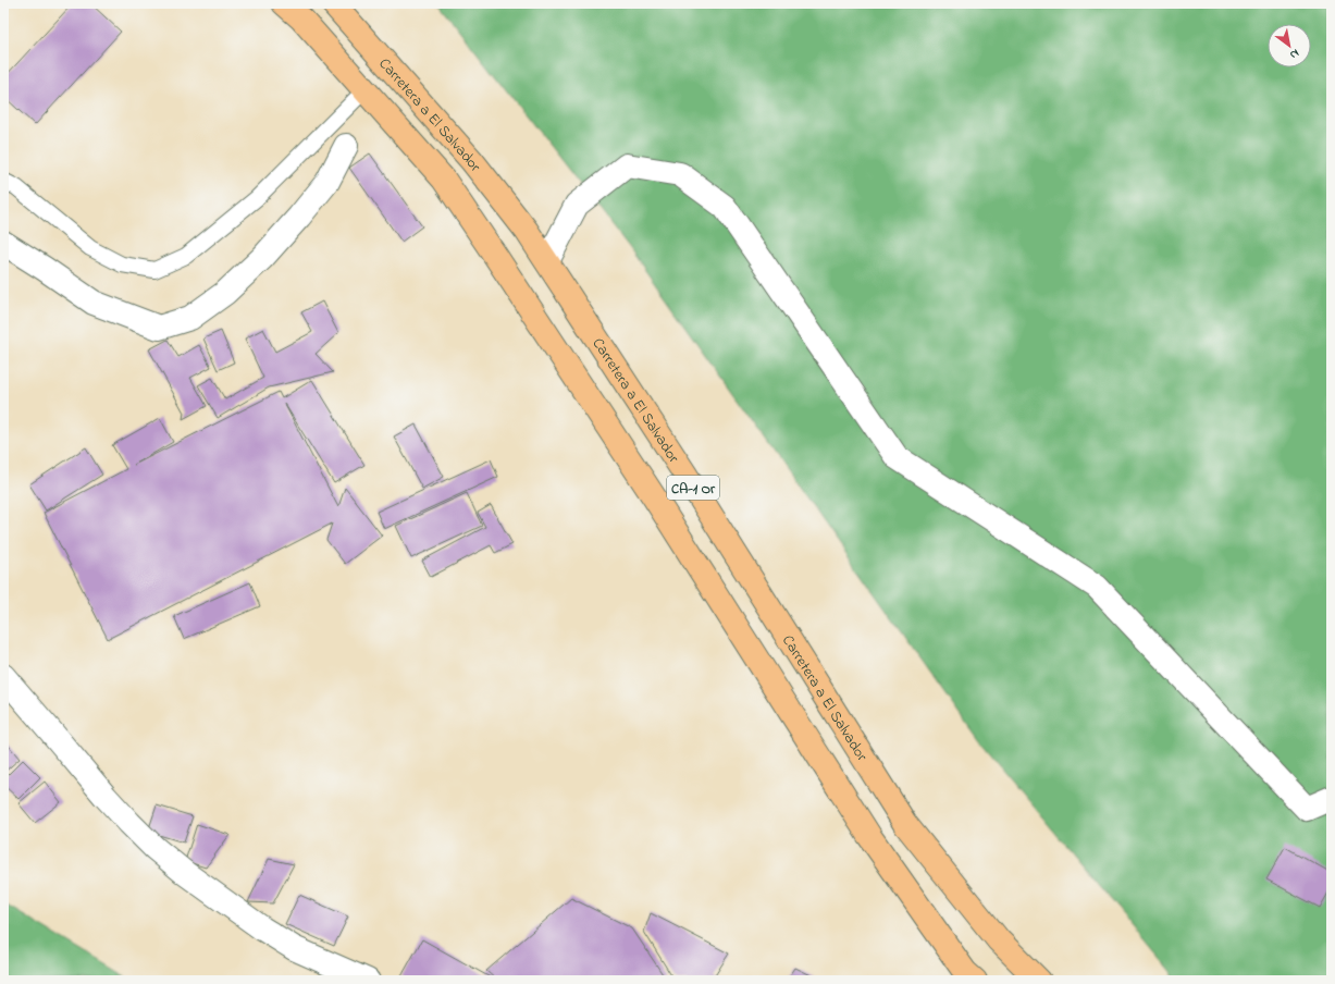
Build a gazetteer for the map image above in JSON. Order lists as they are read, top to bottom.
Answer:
{
  "streets": {
    "highway": ["Carretera a El Salvador", "CA-1 Or"]
  },
  "north": "bottom right"
}
